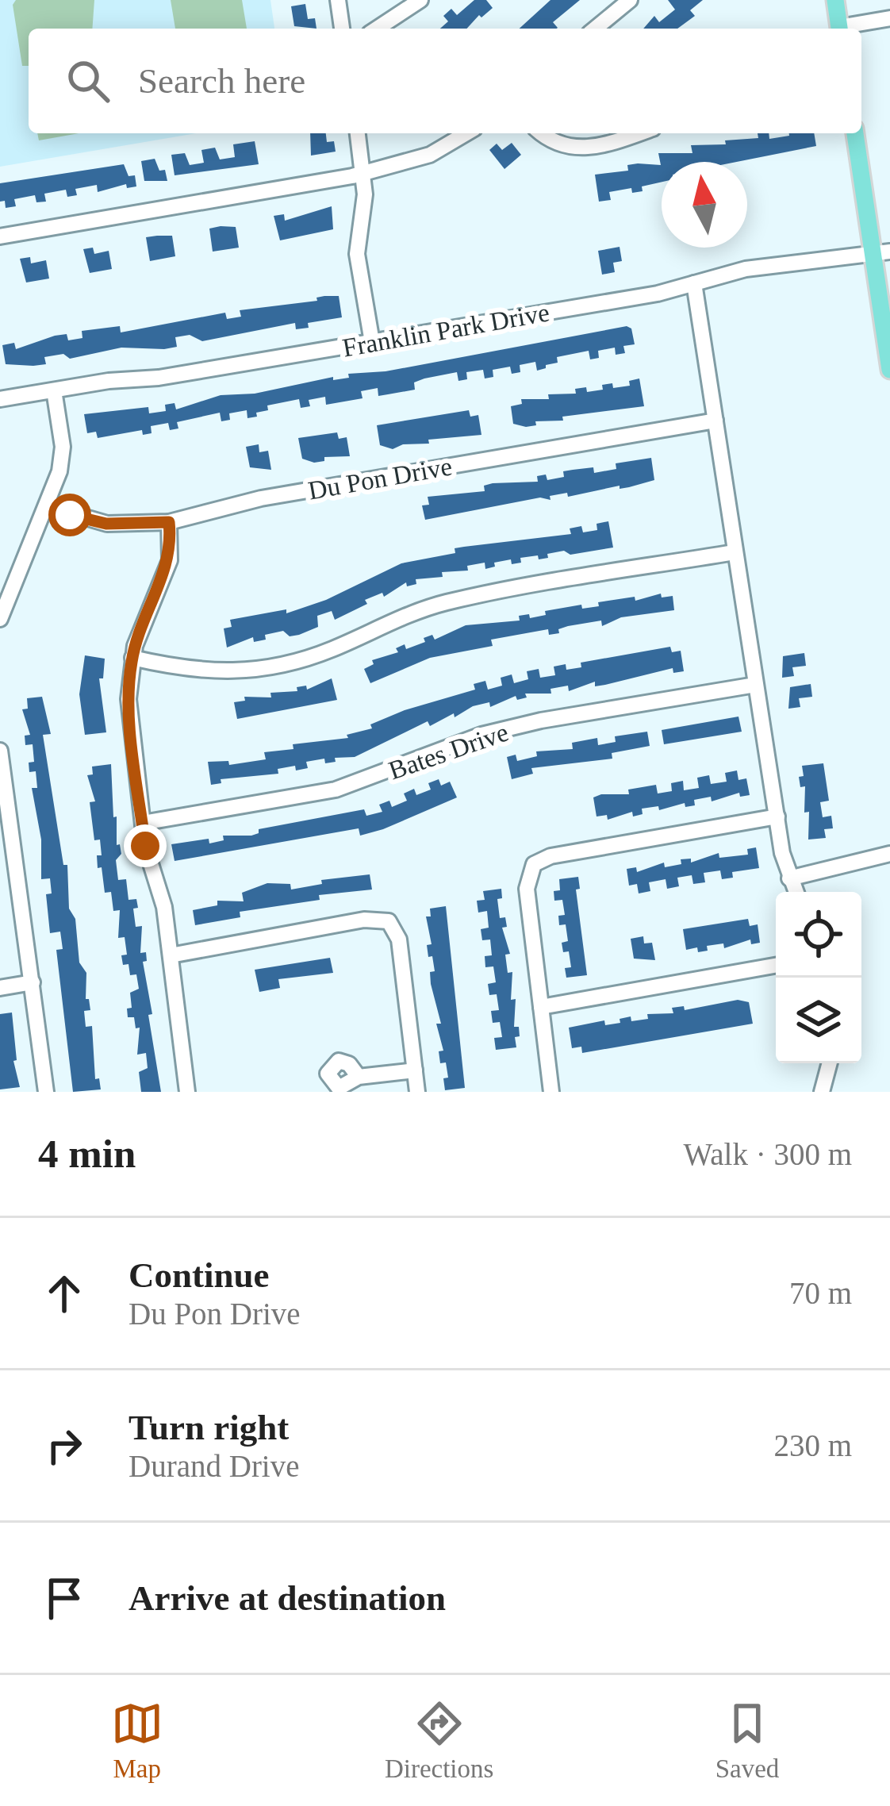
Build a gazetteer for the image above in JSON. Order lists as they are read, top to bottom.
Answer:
{
  "streets": {
    "street": ["Franklin Park Drive", "Du Pon Drive", "Bates Drive"]
  },
  "north": "top",
  "page": {
    "search": "Search here",
    "heading": ["4 min", "Walk · 300 m"],
    "list": [
      ["Continue", "Du Pon Drive", "70 m"],
      ["Turn right", "Durand Drive", "230 m"],
      "Arrive at destination"
    ],
    "nav": ["Map", "Directions", "Saved"]
  }
}
